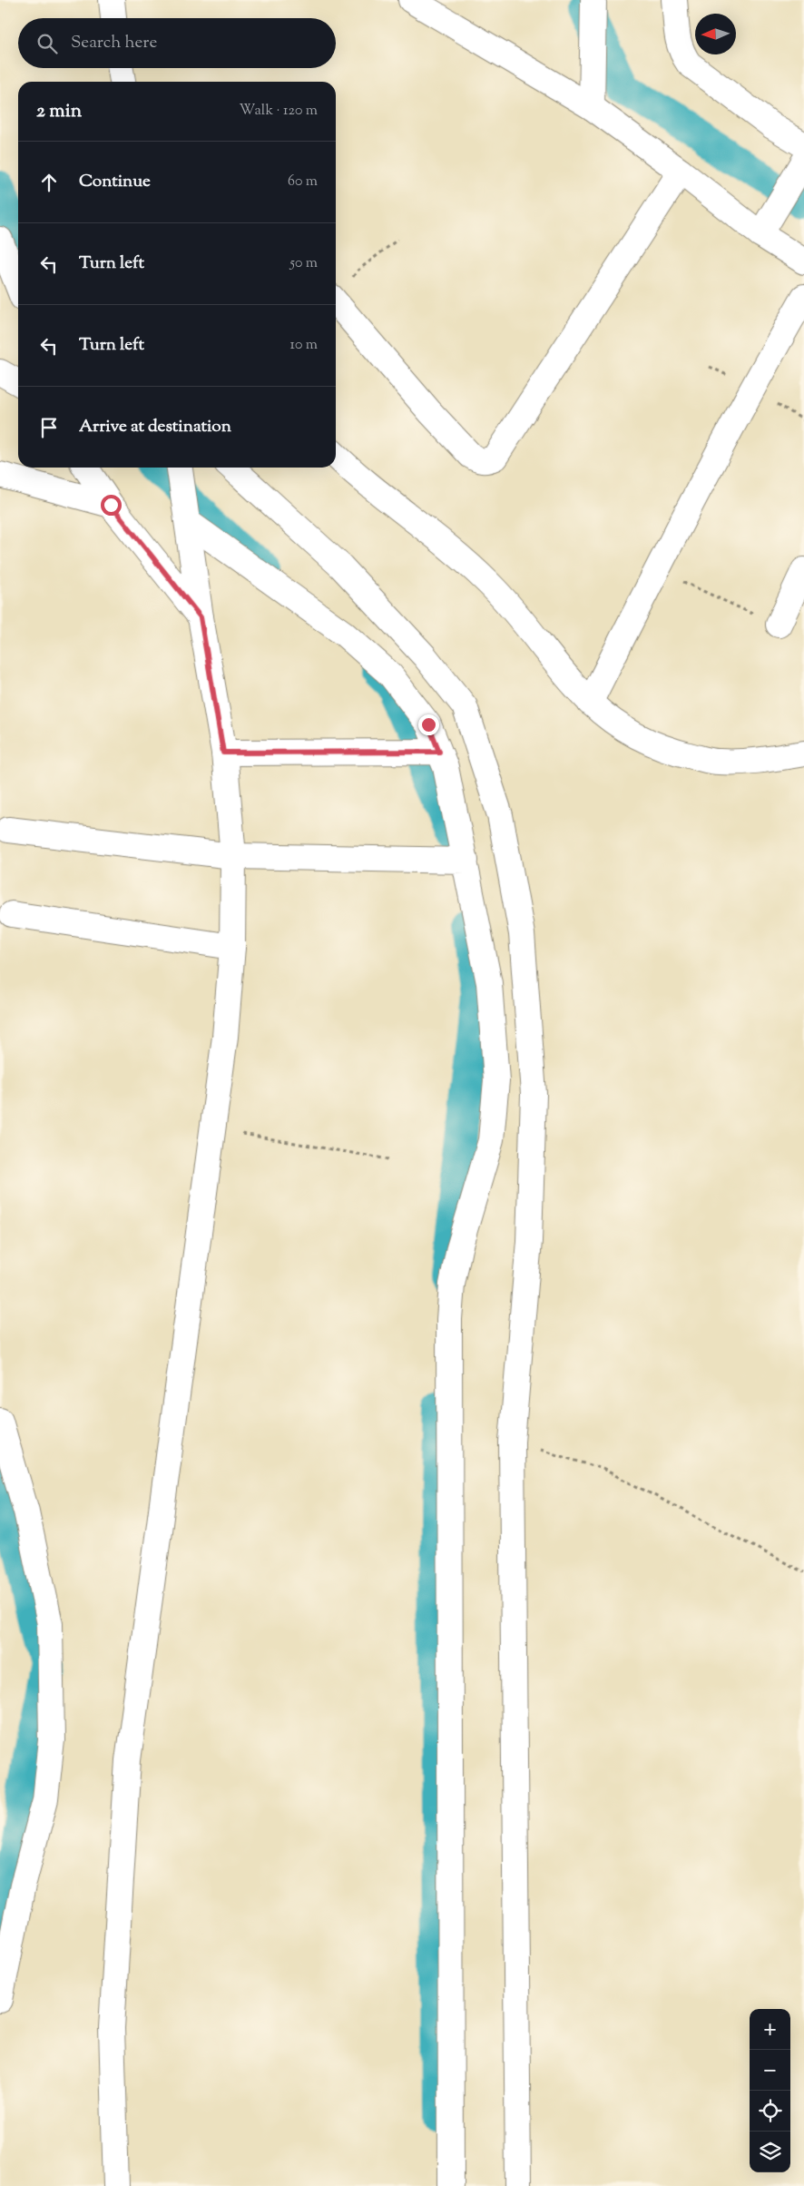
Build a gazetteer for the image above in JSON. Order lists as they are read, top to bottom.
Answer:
{
  "north": "left",
  "page": {
    "search": "Search here",
    "heading": ["2 min", "Walk · 120 m"],
    "list": [
      ["Continue", "60 m"],
      ["Turn left", "50 m"],
      ["Turn left", "10 m"],
      "Arrive at destination"
    ],
    "map_buttons": ["+", "−"]
  }
}
